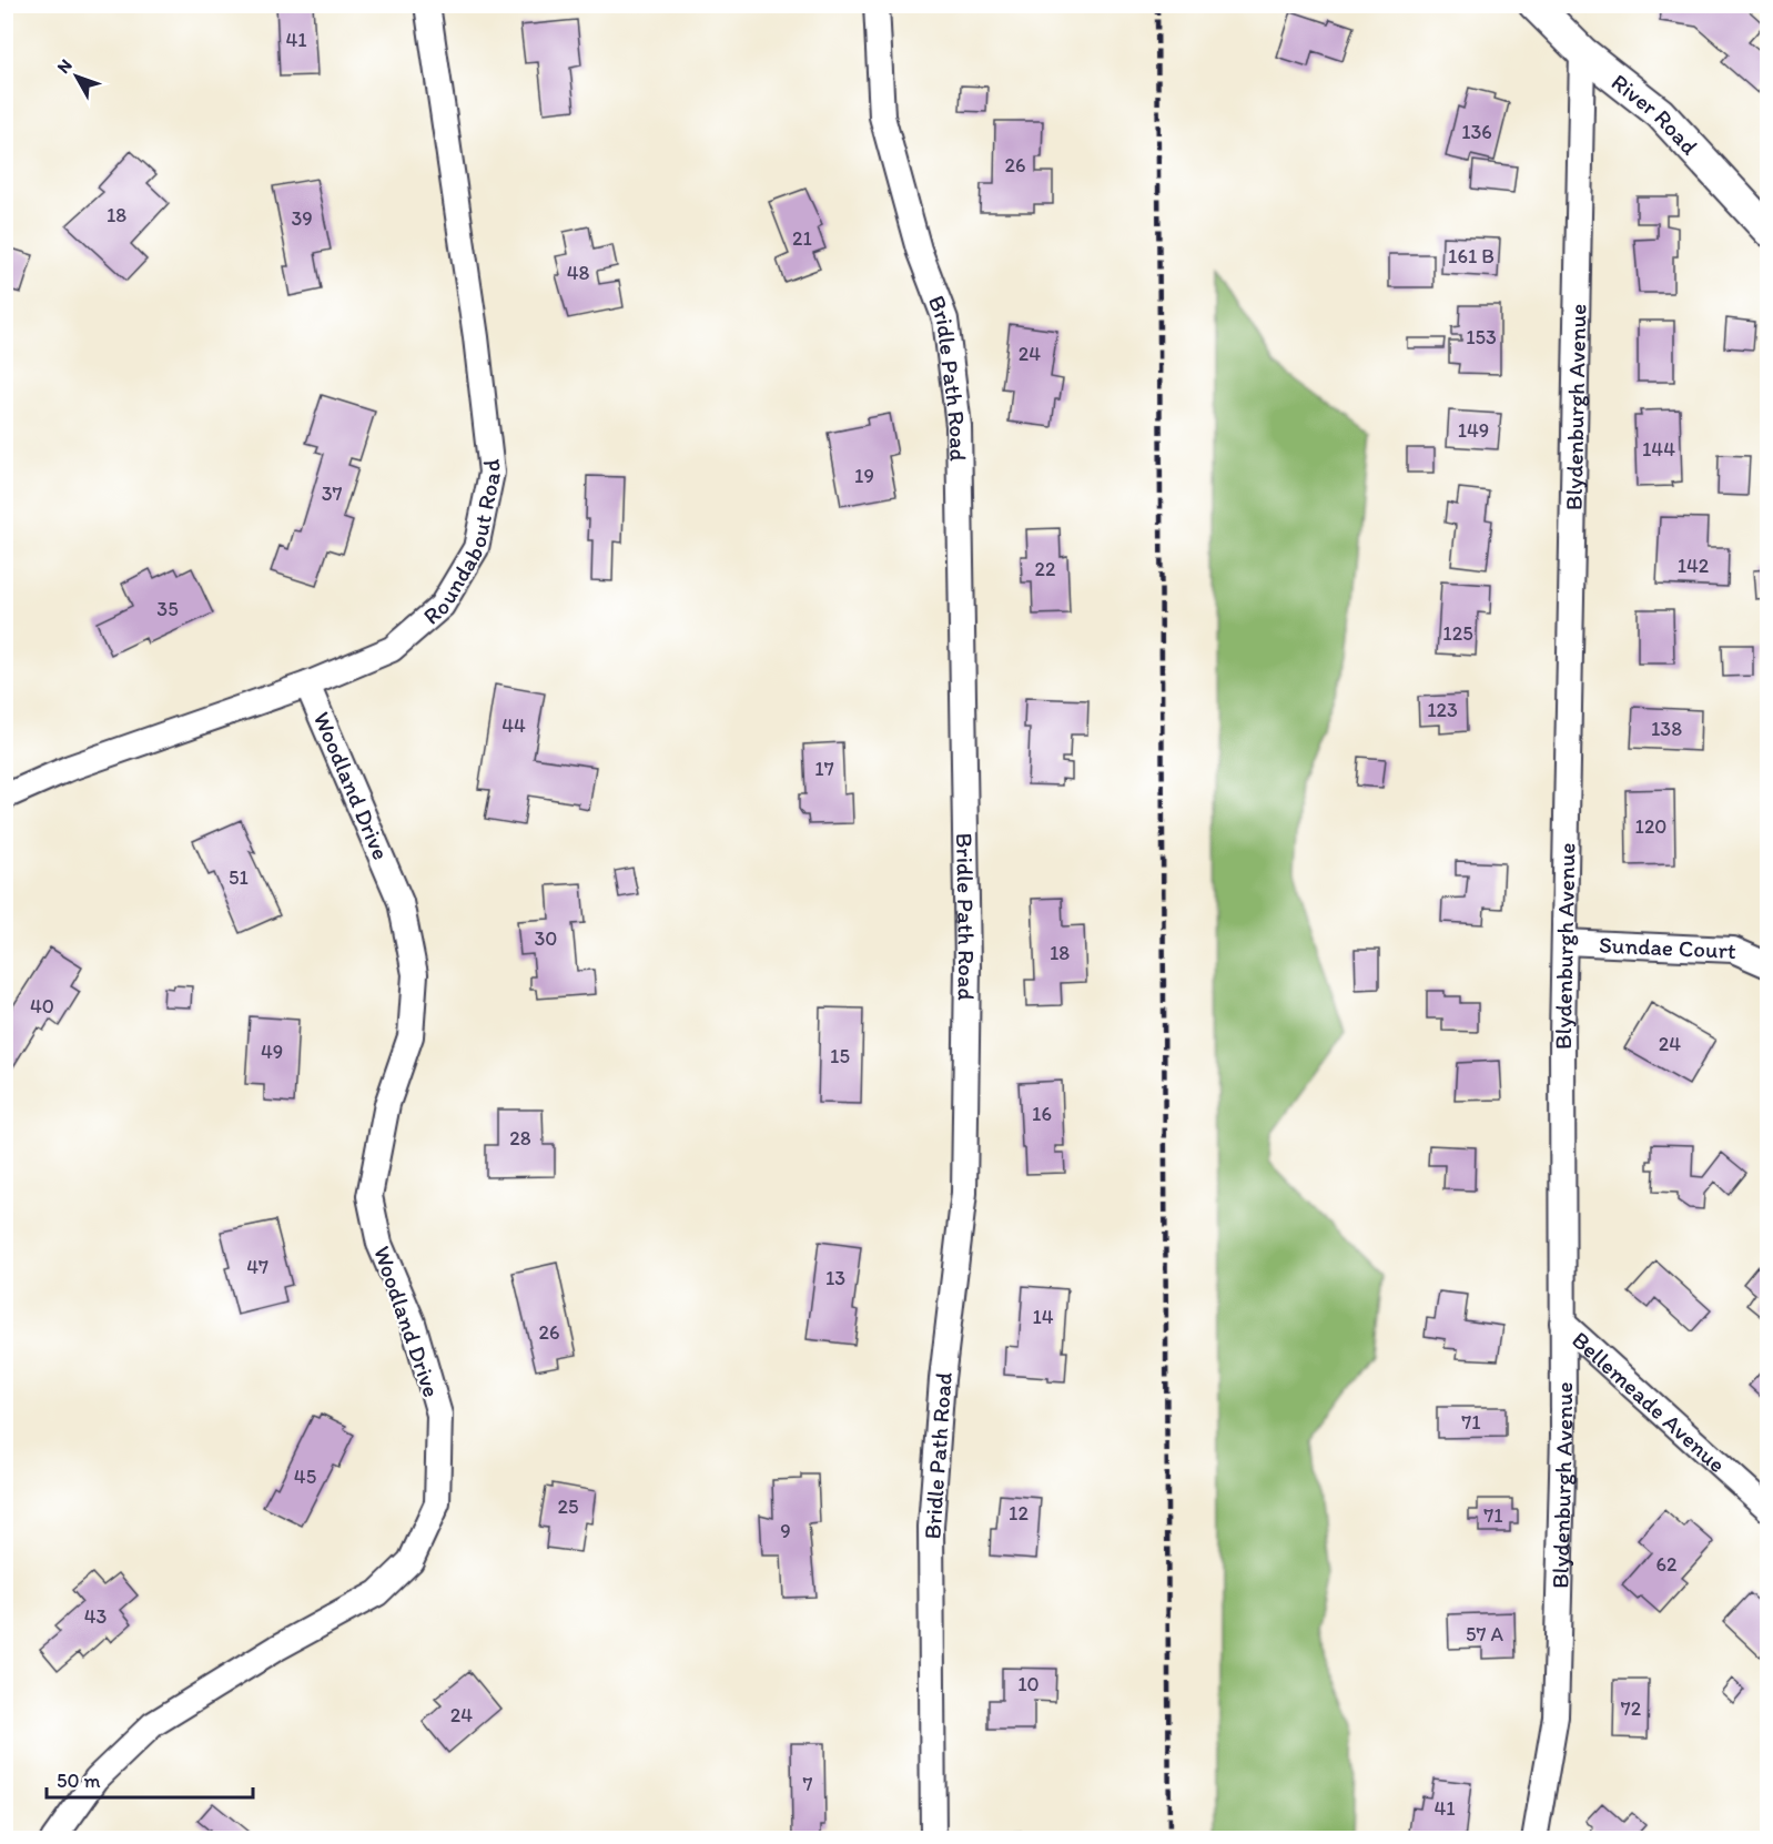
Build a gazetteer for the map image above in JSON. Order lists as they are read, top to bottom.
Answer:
{
  "streets": {
    "street": [
      "River Road",
      "Bridle Path Road",
      "Blydenburgh Avenue",
      "Roundabout Road",
      "Woodland Drive",
      "Sundae Court",
      "Bellemeade Avenue"
    ]
  },
  "crossings": [
    ["River Road", "Blydenburgh Avenue"],
    ["Blydenburgh Avenue", "Sundae Court"],
    ["Blydenburgh Avenue", "Bellemeade Avenue"],
    ["Roundabout Road", "Woodland Drive"]
  ],
  "house_numbers": [
    "41",
    "136",
    "26",
    "18",
    "39",
    "21",
    "161 B",
    "48",
    "153",
    "24",
    "149",
    "144",
    "19",
    "37",
    "142",
    "22",
    "35",
    "125",
    "123",
    "44",
    "138",
    "17",
    "120",
    "51",
    "30",
    "18",
    "40",
    "24",
    "49",
    "15",
    "16",
    "28",
    "47",
    "13",
    "14",
    "26",
    "71",
    "45",
    "25",
    "12",
    "71",
    "9",
    "62",
    "43",
    "57 A",
    "10",
    "72",
    "24",
    "7",
    "41"
  ],
  "scale_bar": "50 m",
  "north": "top left"
}
